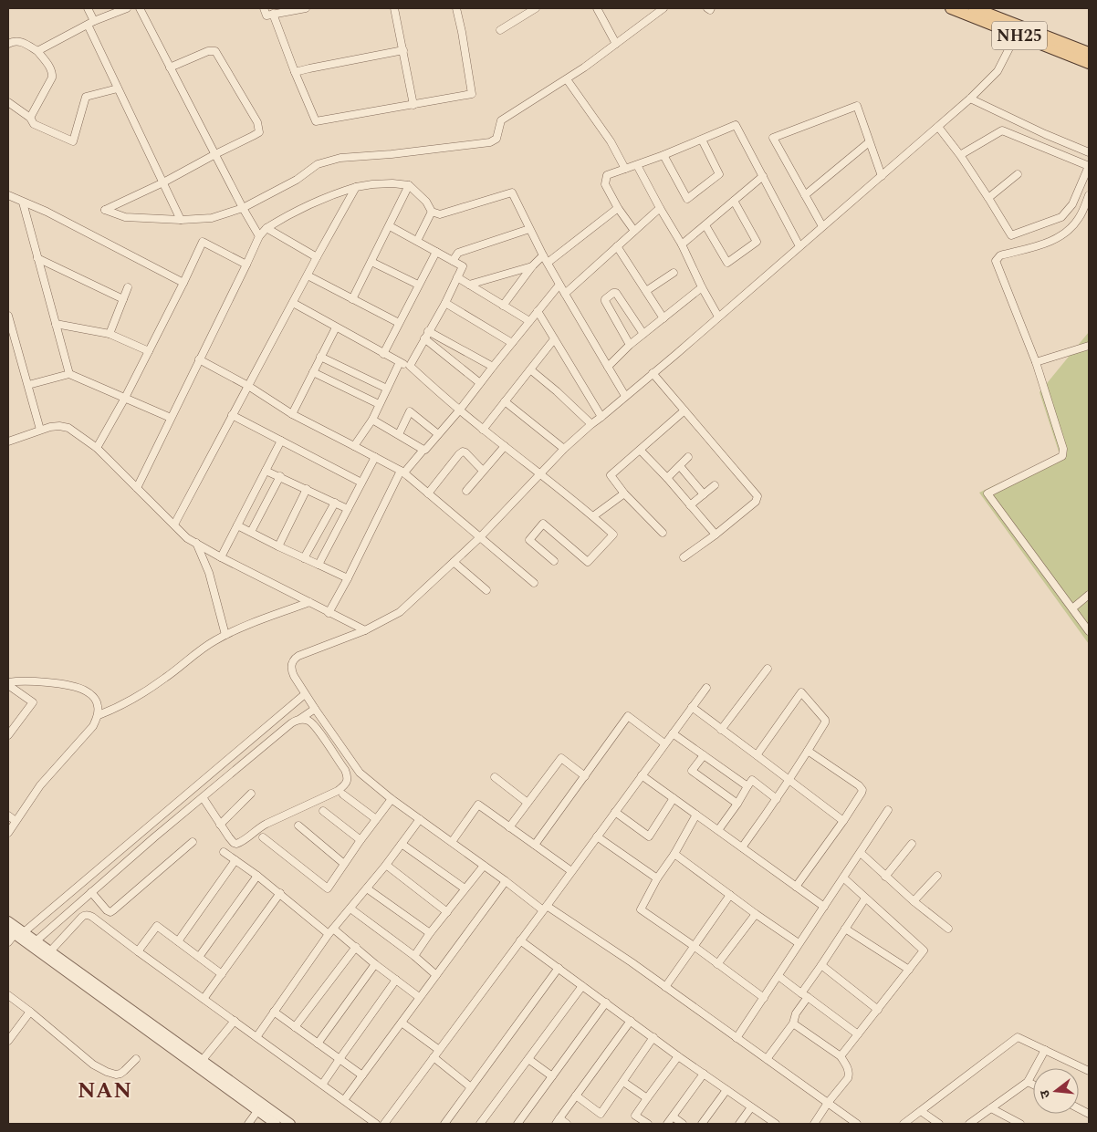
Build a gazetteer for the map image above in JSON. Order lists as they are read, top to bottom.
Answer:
{
  "streets": {
    "main road": ["NH25"]
  },
  "districts": ["NAN"],
  "north": "left"
}
